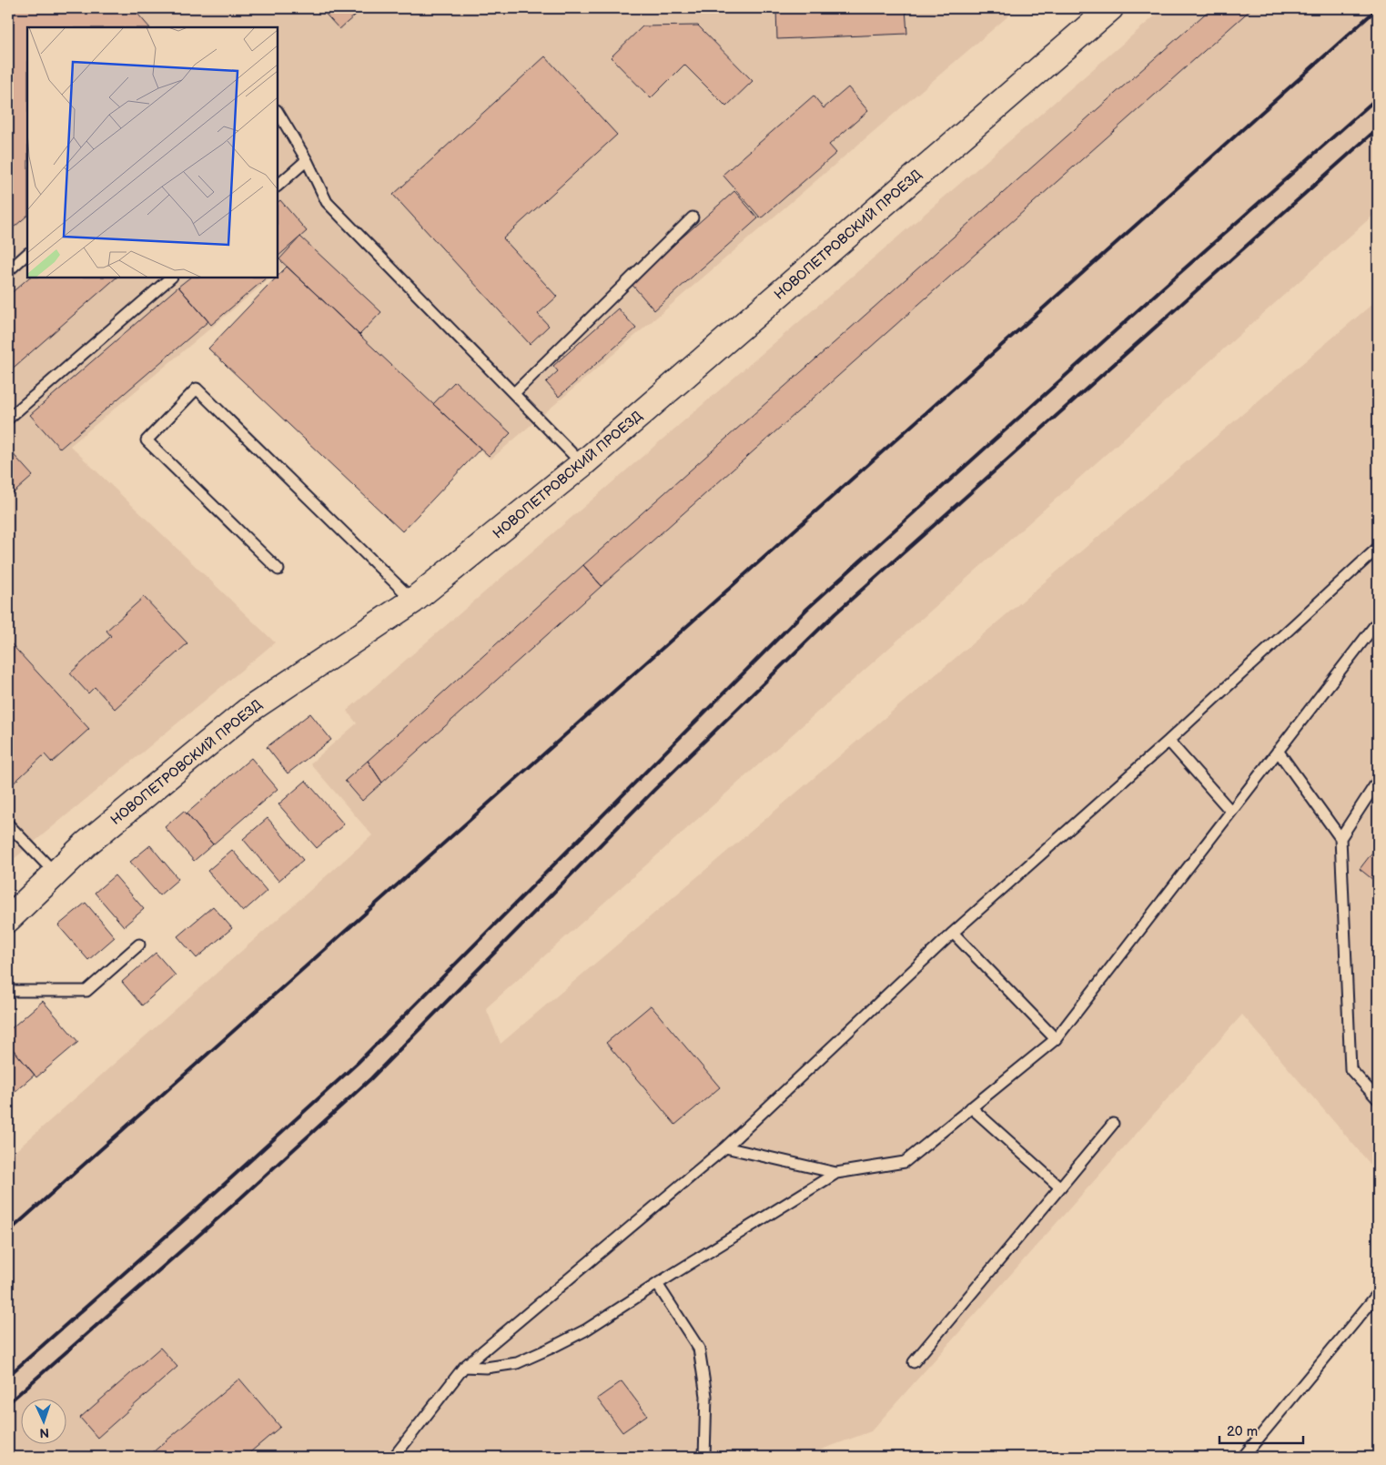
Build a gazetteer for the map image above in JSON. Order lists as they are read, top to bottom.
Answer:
{
  "streets": {
    "street": ["НОВОПЕТРОВСКИЙ ПРОЕЗД"]
  },
  "scale_bar": "20 m",
  "north": "bottom"
}
